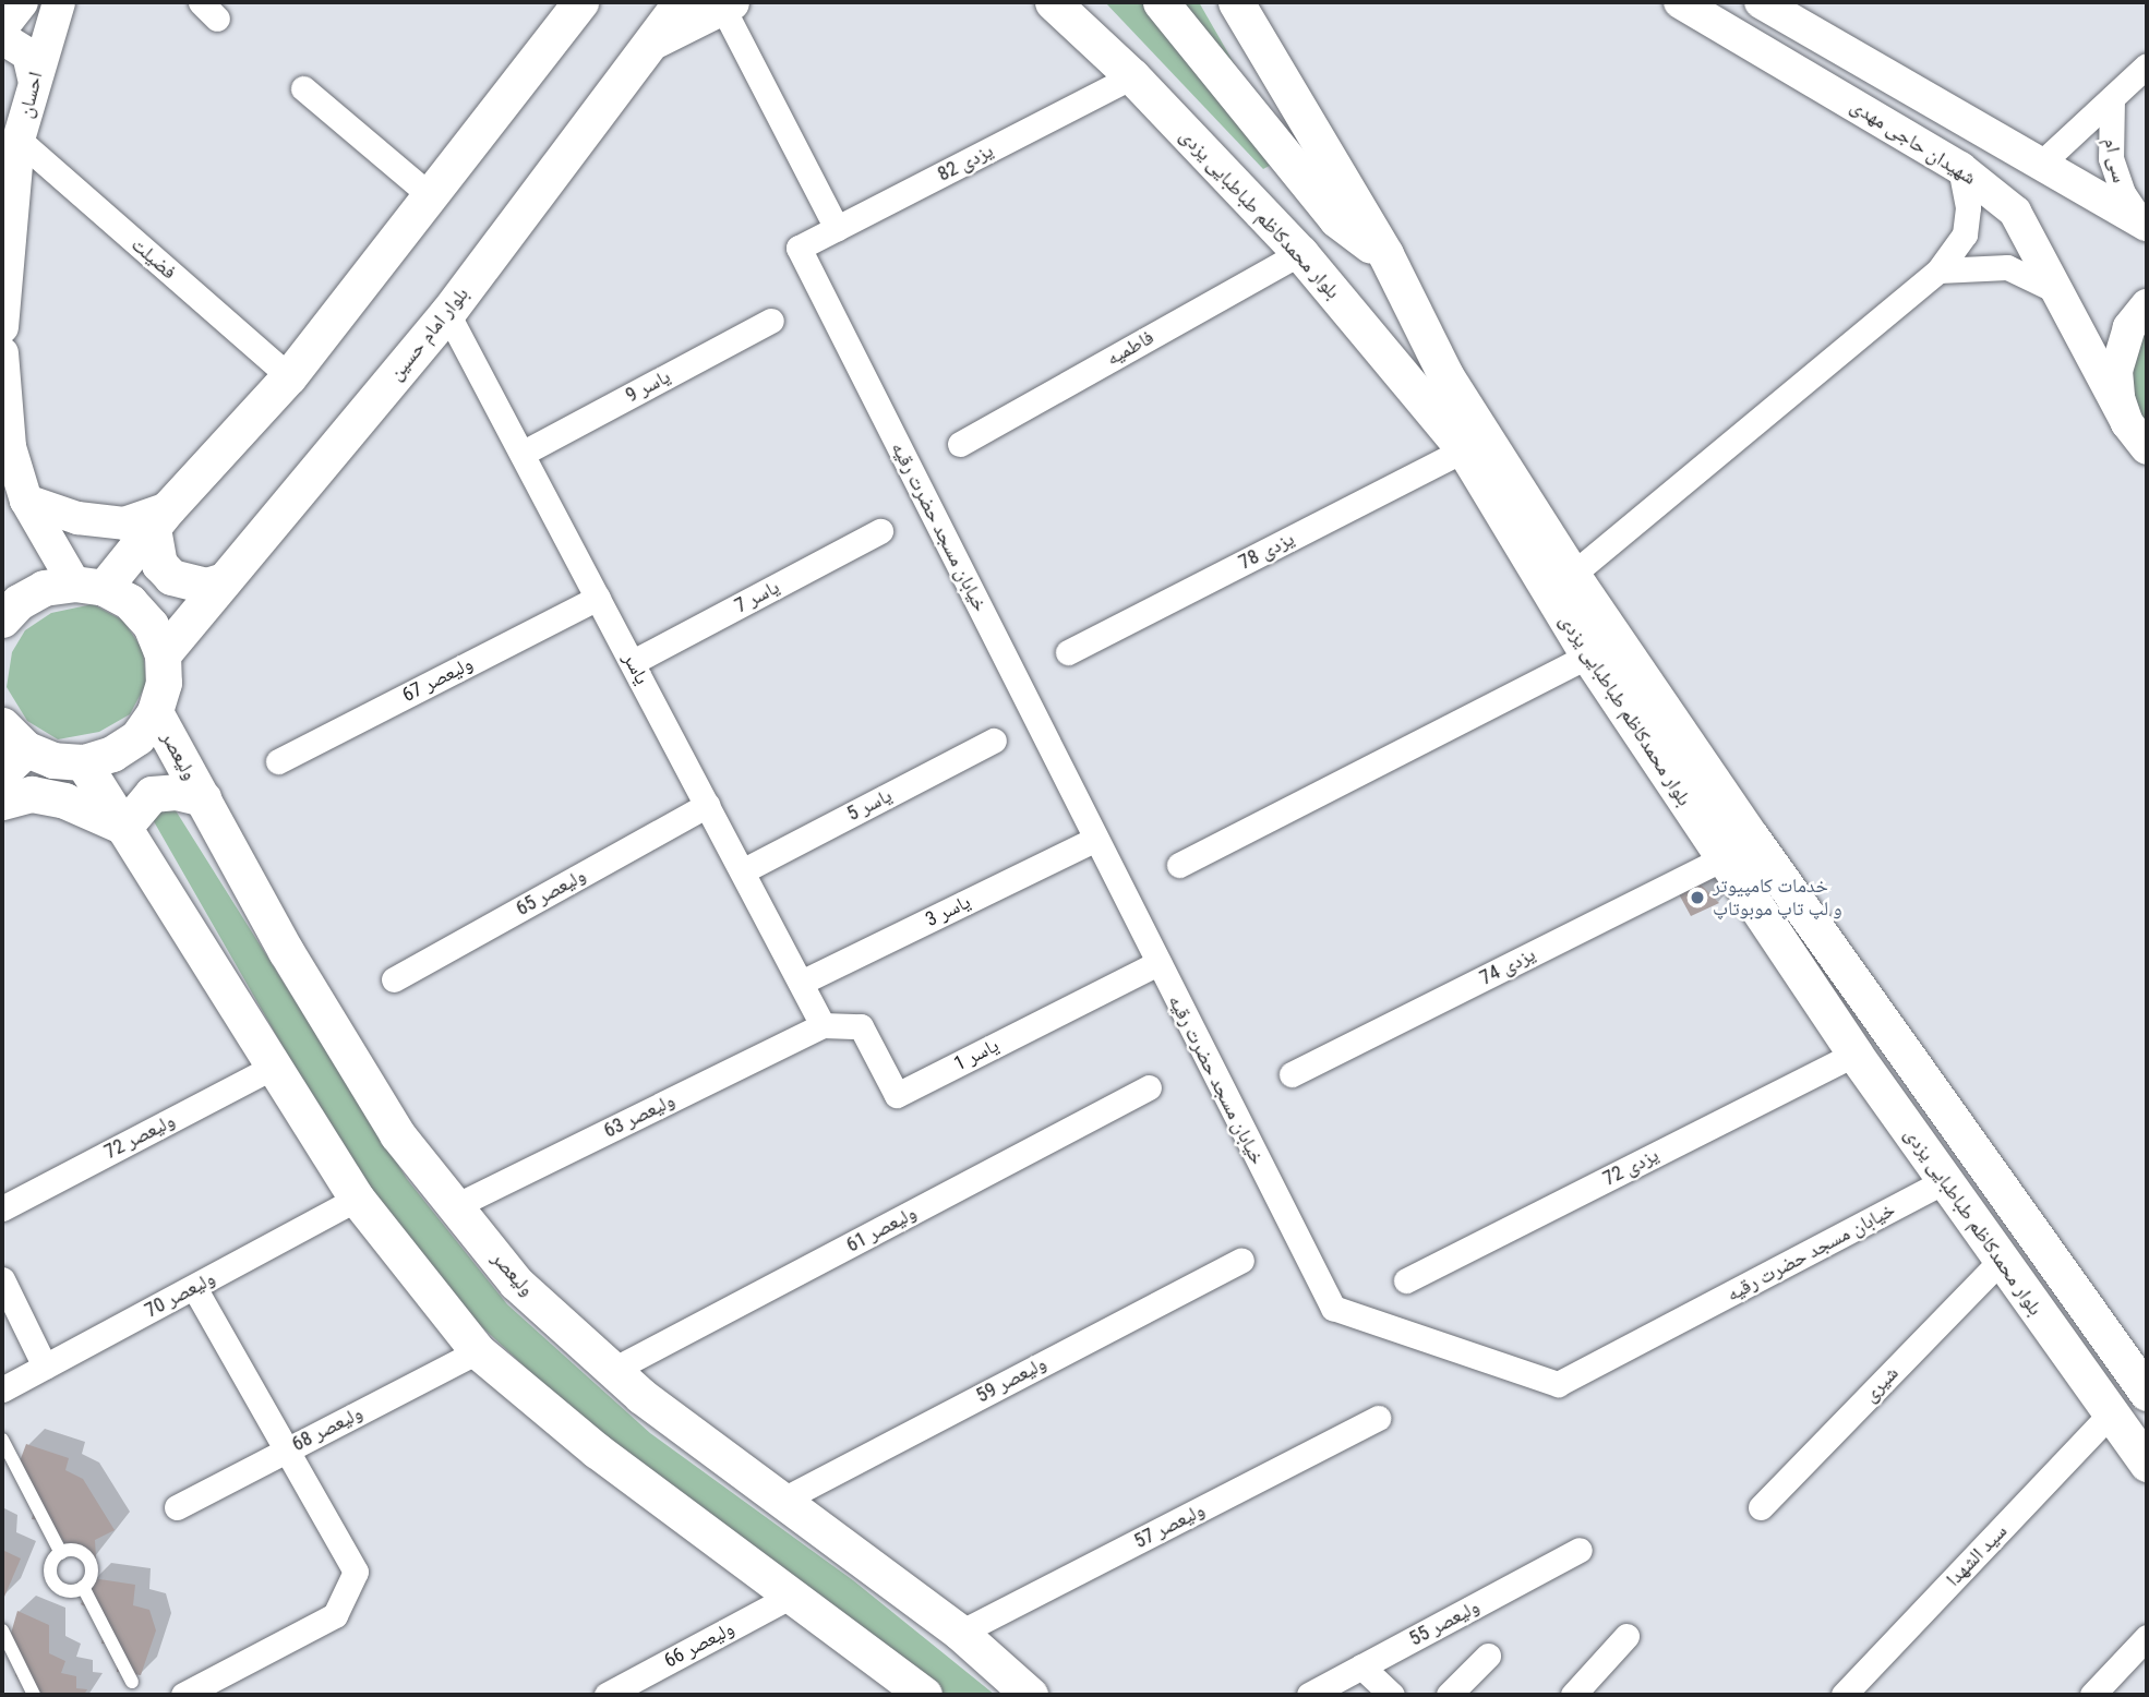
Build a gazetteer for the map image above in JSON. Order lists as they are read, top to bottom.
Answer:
{
  "streets": {
    "main road": ["بلوار محمدکاظم طباطبایی یزدی", "بلوار امام حسین", "ولیعصر"],
    "street": [
      "احسان",
      "شهیدان حاجی مهدی",
      "سی ام",
      "یزدی 82",
      "فضیلت",
      "فاطمیه",
      "یاسر 9",
      "خیابان مسجد حضرت رقیه",
      "یزدی 78",
      "یاسر 7",
      "یاسر",
      "ولیعصر 67",
      "یاسر 5",
      "ولیعصر 65",
      "یاسر 3",
      "یزدی 74",
      "یاسر 1",
      "ولیعصر 63",
      "ولیعصر 72",
      "یزدی 72",
      "ولیعصر 61",
      "ولیعصر 70",
      "ولیعصر 59",
      "شیری",
      "ولیعصر 68",
      "ولیعصر 57",
      "سید الشهدا",
      "ولیعصر 55",
      "ولیعصر 66"
    ]
  },
  "crossings": [
    ["احسان", "فضیلت"],
    ["یزدی 82", "بلوار محمدکاظم طباطبایی یزدی"],
    ["یزدی 82", "خیابان مسجد حضرت رقیه"],
    ["بلوار محمدکاظم طباطبایی یزدی", "فاطمیه"],
    ["بلوار محمدکاظم طباطبایی یزدی", "خیابان مسجد حضرت رقیه"],
    ["بلوار محمدکاظم طباطبایی یزدی", "یزدی 78"],
    ["بلوار محمدکاظم طباطبایی یزدی", "یزدی 74"],
    ["بلوار محمدکاظم طباطبایی یزدی", "یزدی 72"],
    ["بلوار محمدکاظم طباطبایی یزدی", "شیری"],
    ["بلوار محمدکاظم طباطبایی یزدی", "سید الشهدا"],
    ["بلوار امام حسین", "یاسر"],
    ["یاسر 9", "یاسر"],
    ["خیابان مسجد حضرت رقیه", "یاسر 3"],
    ["خیابان مسجد حضرت رقیه", "یاسر 1"],
    ["یاسر 7", "یاسر"],
    ["یاسر", "ولیعصر 67"],
    ["یاسر", "یاسر 5"],
    ["یاسر", "ولیعصر 65"],
    ["یاسر", "یاسر 3"],
    ["یاسر", "یاسر 1"],
    ["یاسر", "ولیعصر 63"],
    ["ولیعصر", "ولیعصر 63"],
    ["ولیعصر", "ولیعصر 61"],
    ["ولیعصر", "ولیعصر 59"],
    ["ولیعصر", "ولیعصر 57"],
    ["یاسر 1", "ولیعصر 63"]
  ],
  "places": ["خدمات کامپیوتر و لپ تاپ موبوتاپ"]
}
